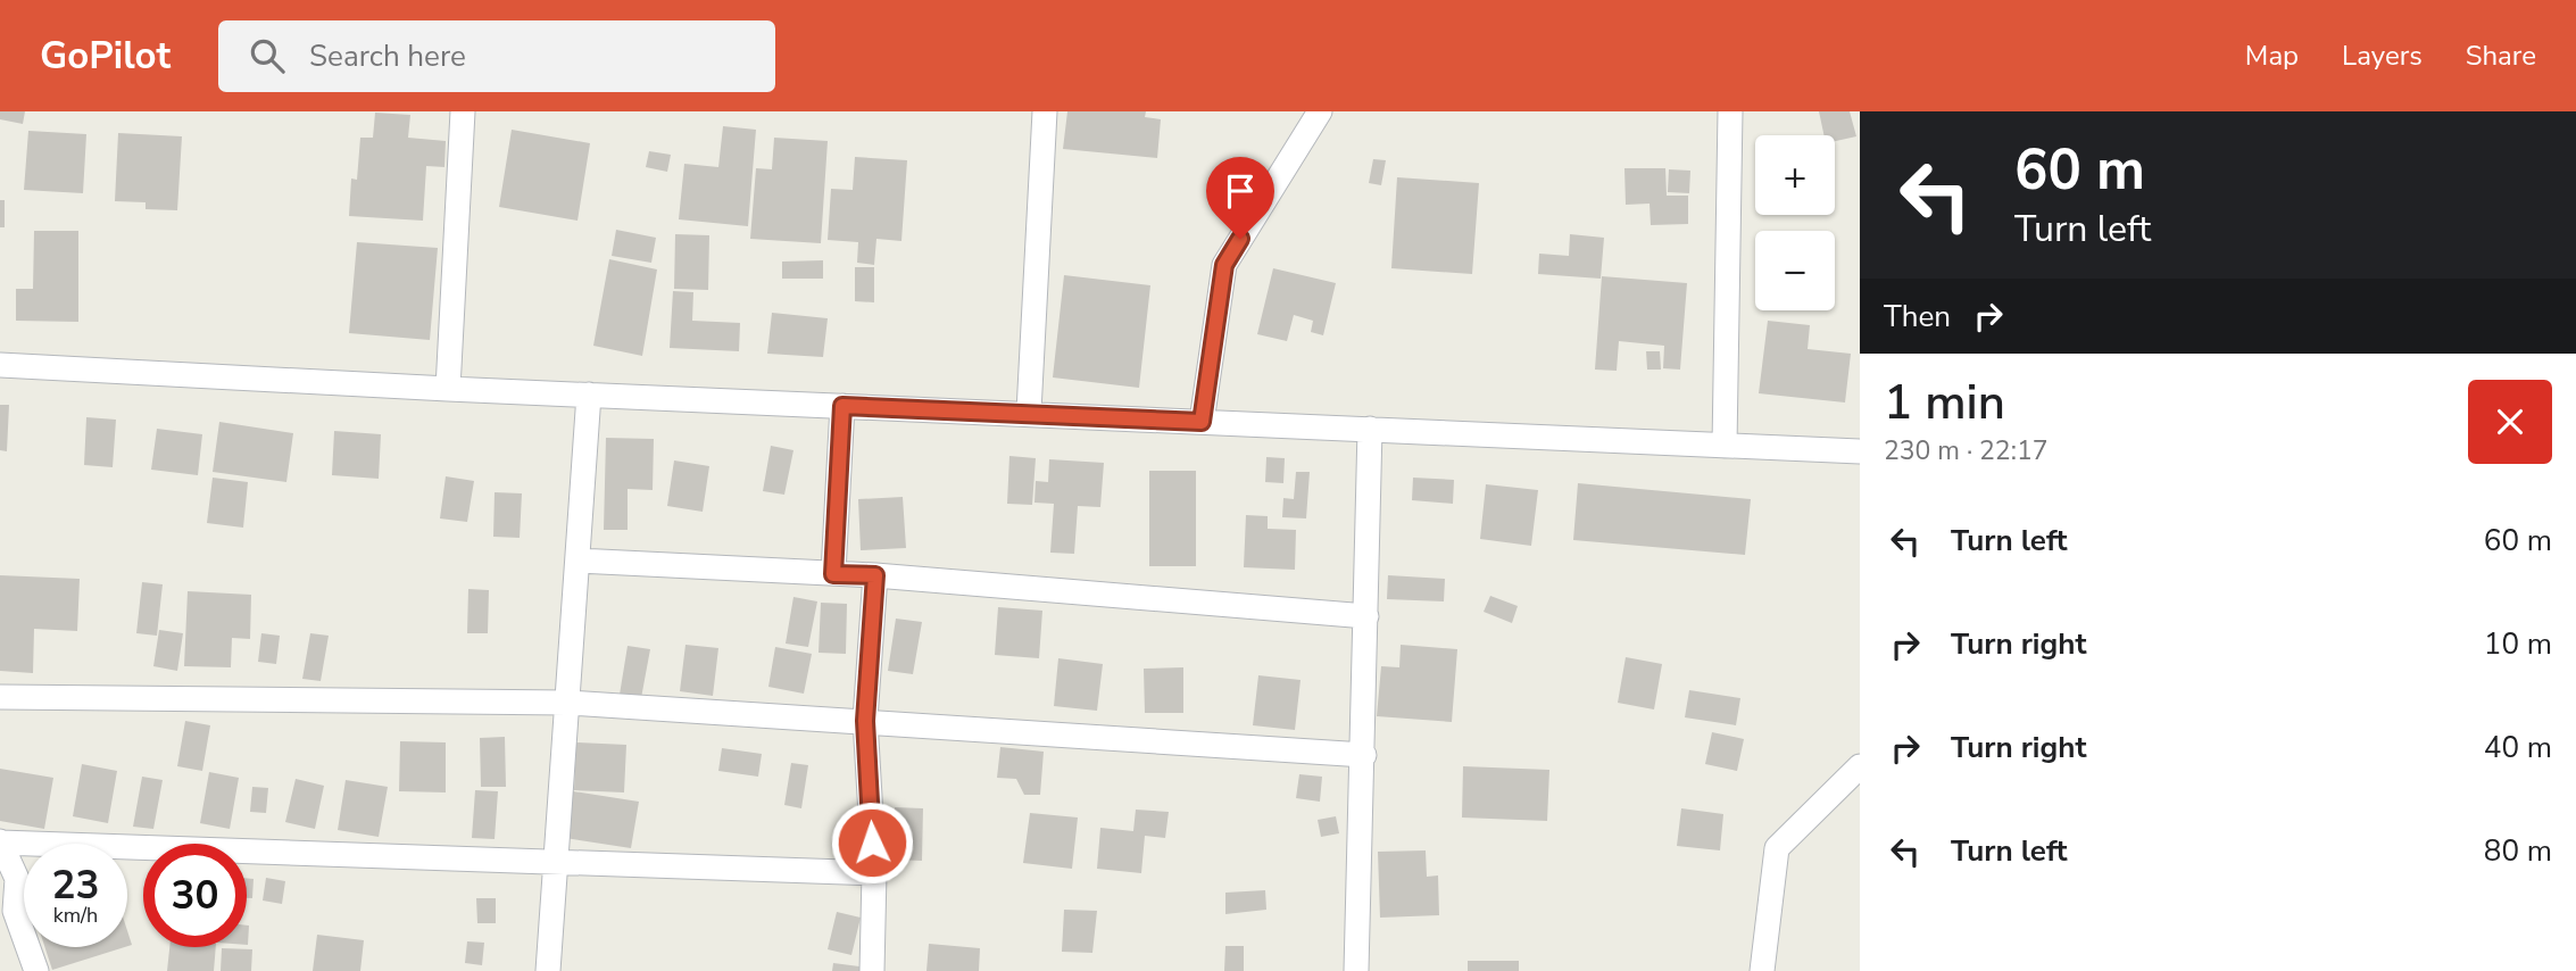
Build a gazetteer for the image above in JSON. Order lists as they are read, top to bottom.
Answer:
{
  "page": {
    "header": "GoPilot",
    "search": "Search here",
    "nav": ["Map", "Layers", "Share"],
    "turn": ["60 m", "Turn left"],
    "map_buttons": ["+", "−"],
    "then": "Then",
    "heading": ["1 min", "230 m · 22:17"],
    "list": [
      {
        "name": "Turn left",
        "value": "60 m"
      },
      {
        "name": "Turn right",
        "value": "10 m"
      },
      {
        "name": "Turn right",
        "value": "40 m"
      },
      {
        "name": "Turn left",
        "value": "80 m"
      }
    ],
    "speed": "23 km/h",
    "limit": "30"
  }
}
